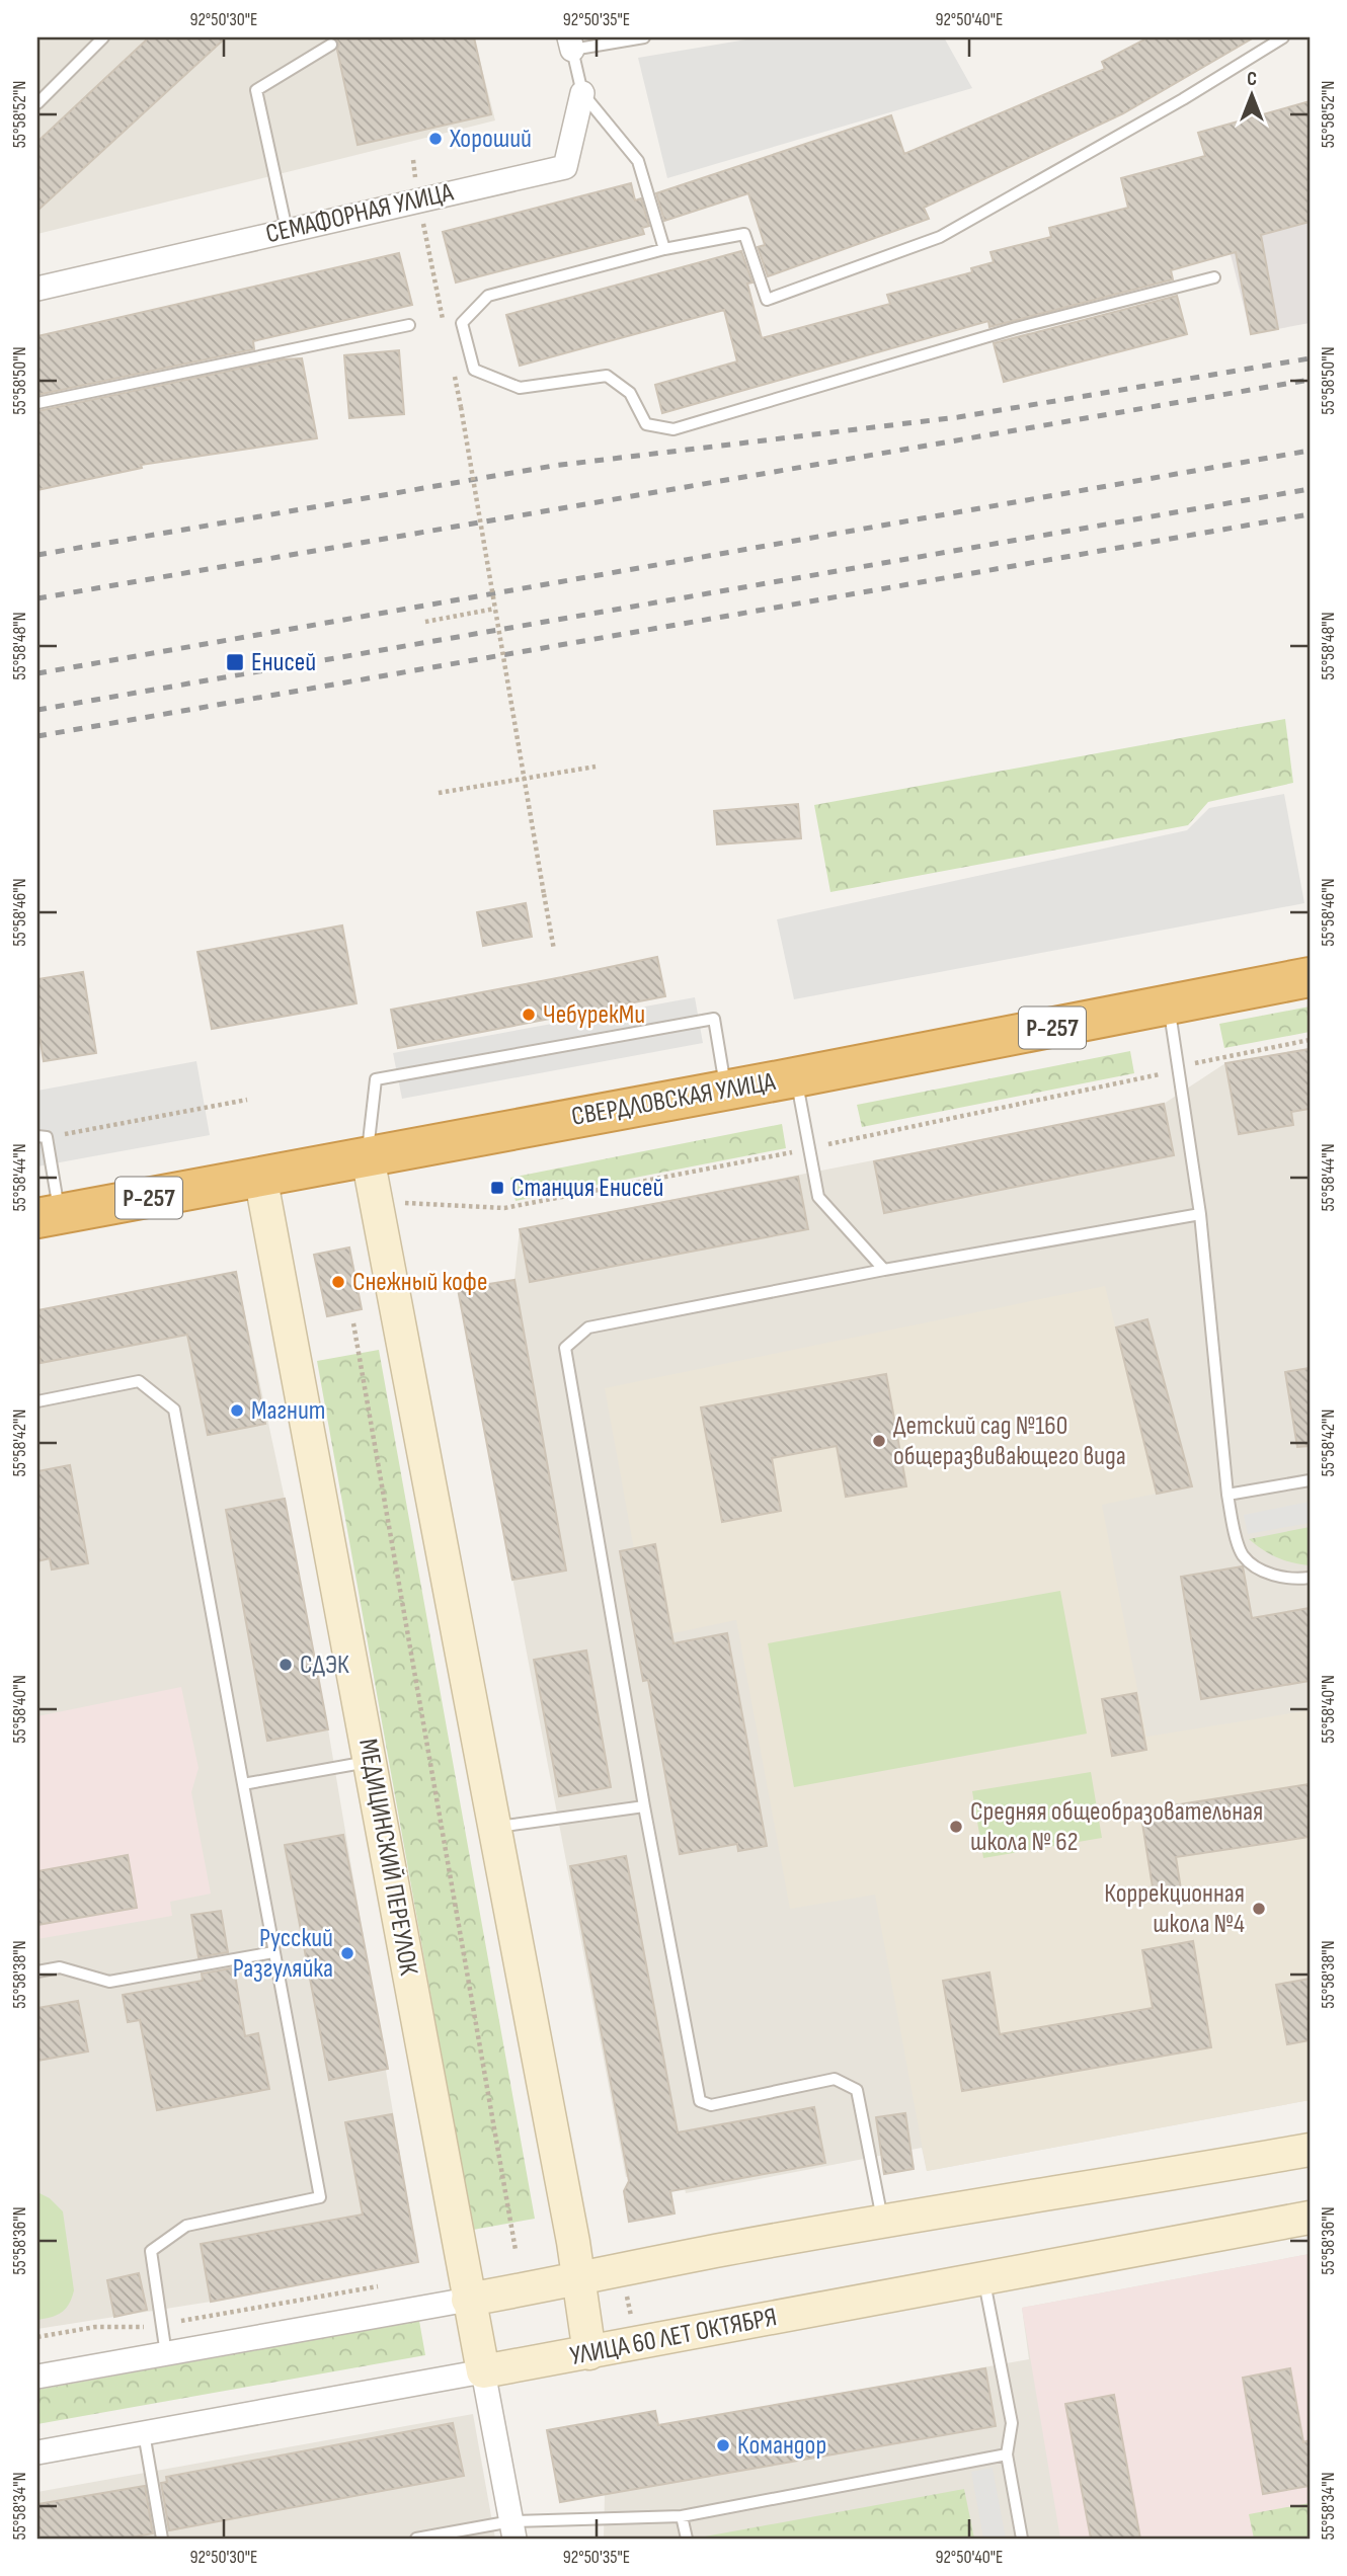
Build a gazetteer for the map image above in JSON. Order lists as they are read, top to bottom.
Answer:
{
  "streets": {
    "highway": ["Р-257", "СВЕРДЛОВСКАЯ УЛИЦА"],
    "main road": ["МЕДИЦИНСКИЙ ПЕРЕУЛОК", "УЛИЦА 60 ЛЕТ ОКТЯБРЯ"],
    "street": ["СЕМАФОРНАЯ УЛИЦА"]
  },
  "crossings": [
    ["СВЕРДЛОВСКАЯ УЛИЦА", "МЕДИЦИНСКИЙ ПЕРЕУЛОК"],
    ["МЕДИЦИНСКИЙ ПЕРЕУЛОК", "УЛИЦА 60 ЛЕТ ОКТЯБРЯ"]
  ],
  "places": {
    "other": [
      "Хороший",
      "ЧебурекМи",
      "Снежный кофе",
      "Магнит",
      "Детский сад №160 общеразвивающего вида",
      "СДЭК",
      "Средняя общеобразовательная школа № 62",
      "Коррекционная школа №4",
      "Русский Разгуляйка",
      "Командор"
    ],
    "transit": ["Енисей", "Станция Енисей"]
  },
  "north": "top",
  "coordinates": [
    "92°50'30\"E",
    "92°50'35\"E",
    "92°50'40\"E",
    "55°58'52\"N",
    "55°58'50\"N",
    "55°58'48\"N",
    "55°58'46\"N",
    "55°58'44\"N",
    "55°58'42\"N",
    "55°58'40\"N",
    "55°58'38\"N",
    "55°58'36\"N",
    "55°58'34\"N"
  ]
}
